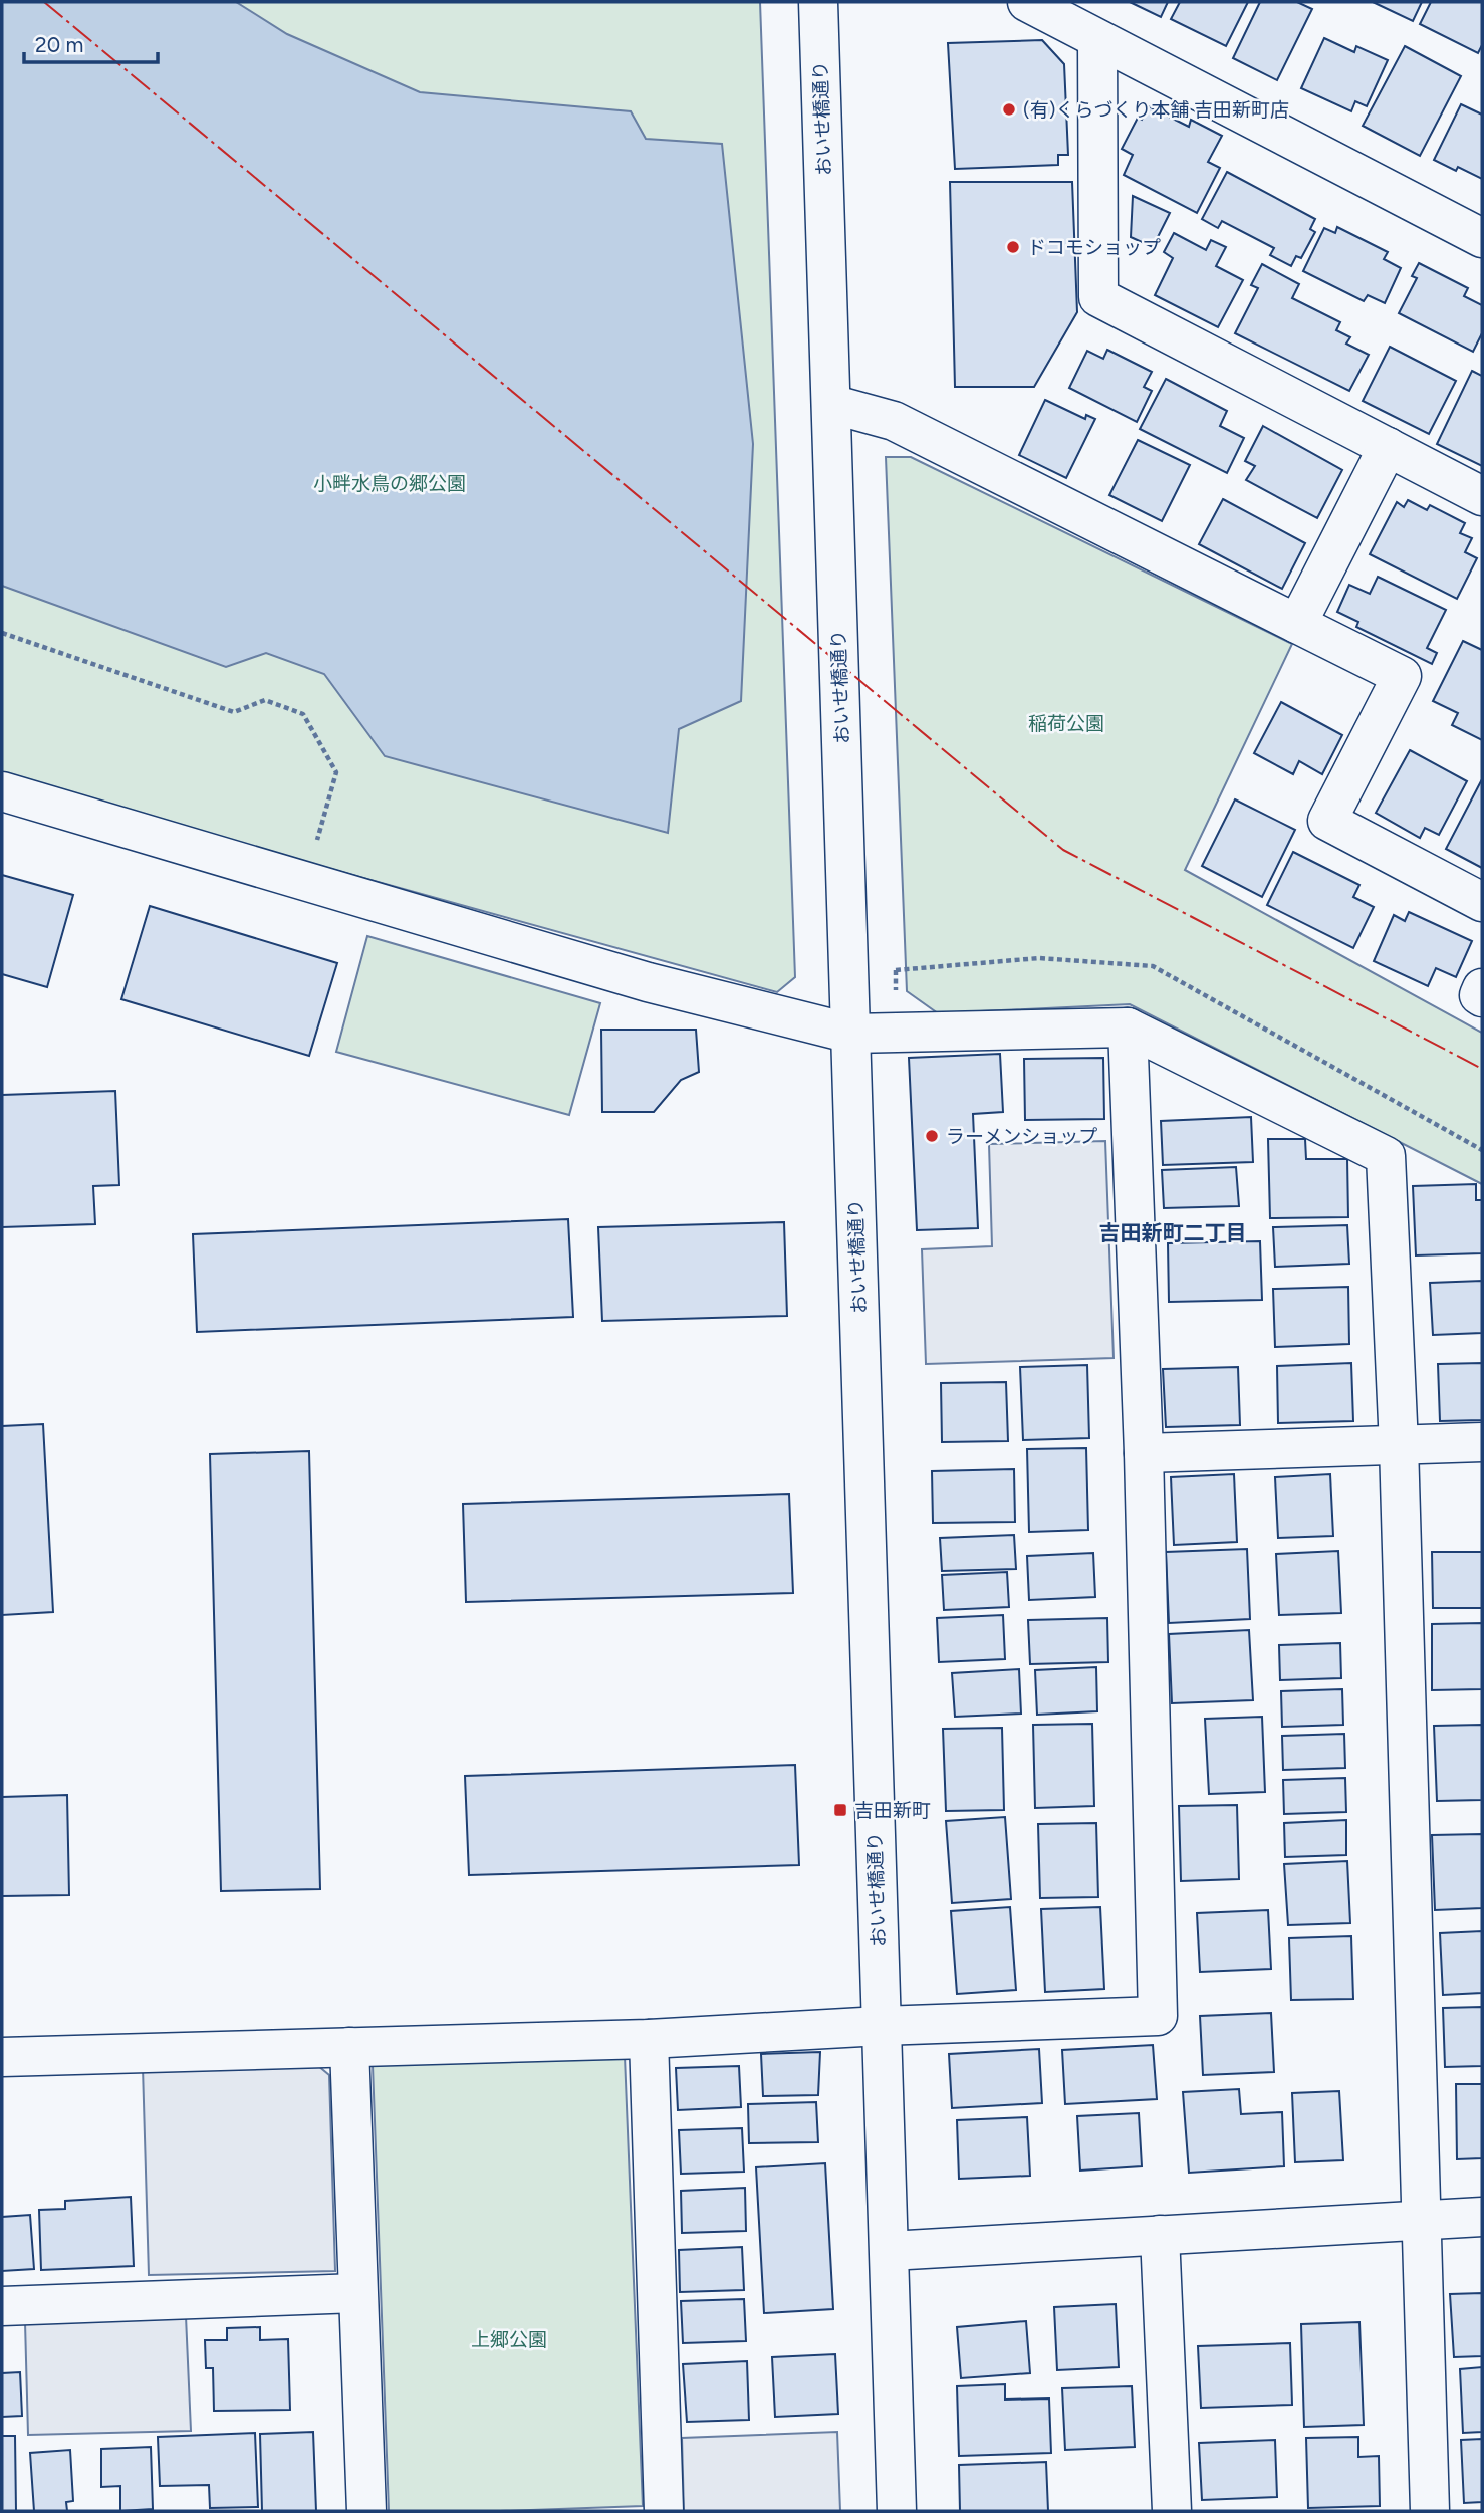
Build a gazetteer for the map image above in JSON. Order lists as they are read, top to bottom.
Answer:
{
  "streets": {
    "street": ["おいせ橋通り"]
  },
  "districts": ["吉田新町二丁目"],
  "parks": ["小畔水鳥の郷公園", "稲荷公園", "上郷公園"],
  "places": {
    "other": ["(有)くらづくり本舗 吉田新町店", "ドコモショップ", "ラーメンショップ"],
    "transit": ["吉田新町"]
  },
  "scale_bar": "20 m"
}
